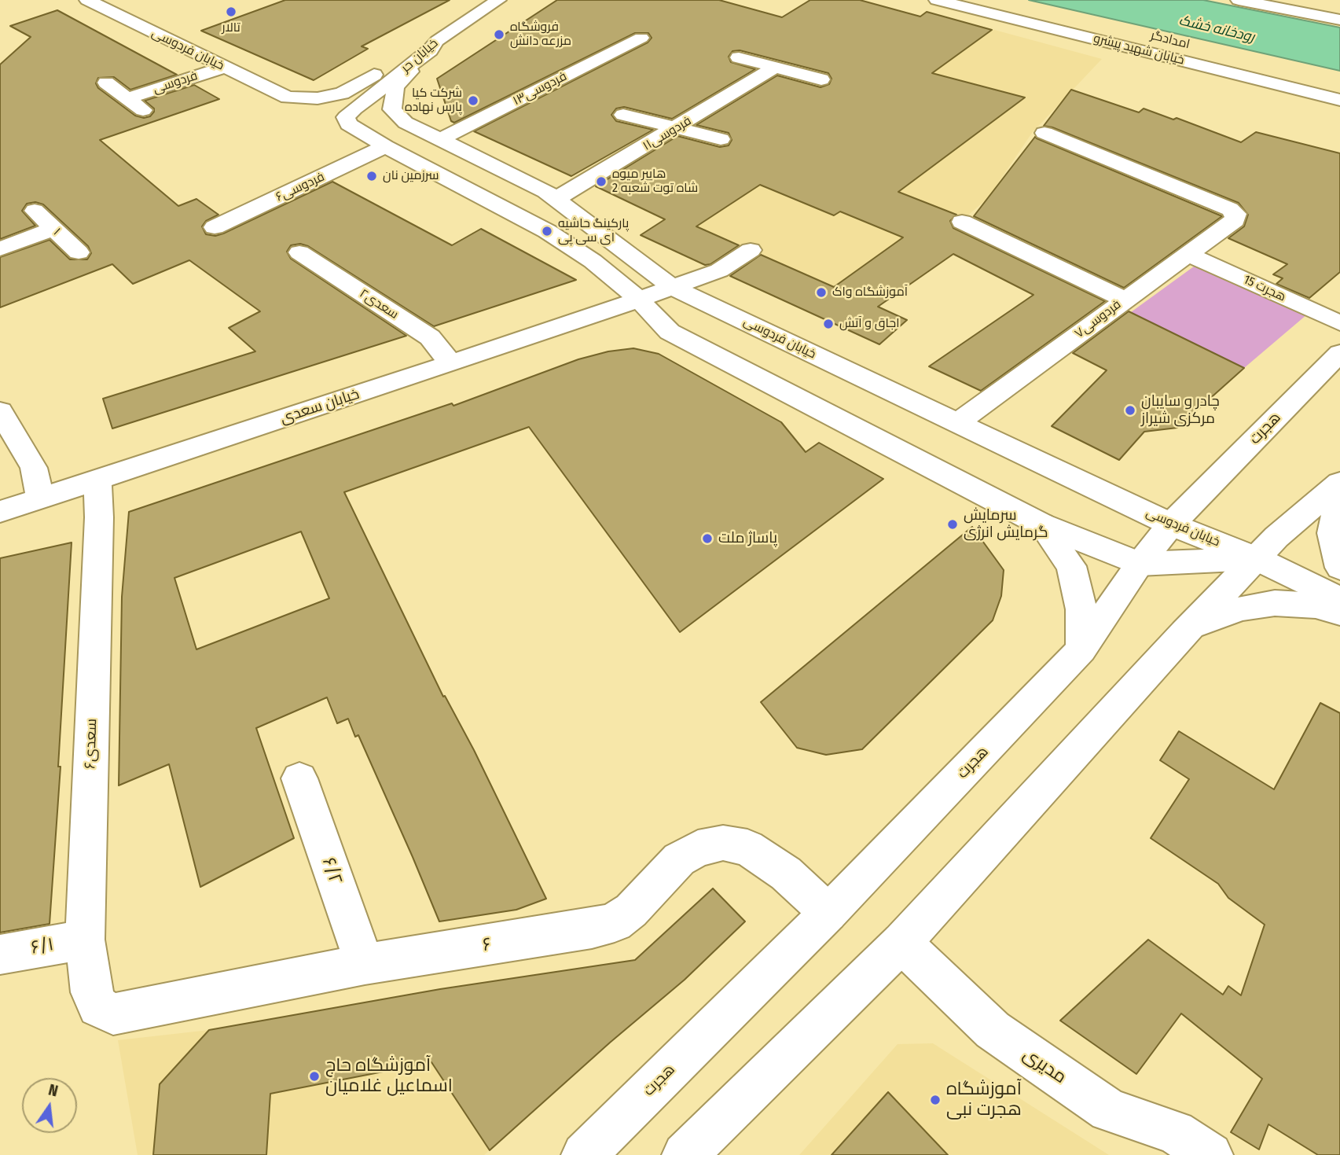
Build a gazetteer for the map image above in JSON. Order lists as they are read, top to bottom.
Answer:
{
  "streets": {
    "street": [
      "خیابان فردوسی",
      "خیابان شهید پیشرو",
      "خیابان حر",
      "فردوسی",
      "فردوسی۱۳",
      "فردوسی۱۱",
      "فردوسی۶",
      "۱",
      "هجرت 15",
      "سعدی۲",
      "فردوسی۷",
      "خیابان سعدی",
      "هجرت",
      "سعدی۶",
      "۶/۲",
      "۶",
      "۶/۱",
      "مدیری"
    ]
  },
  "crossings": [
    ["خیابان فردوسی", "خیابان حر"],
    ["خیابان فردوسی", "فردوسی"],
    ["خیابان فردوسی", "فردوسی۱۳"],
    ["خیابان فردوسی", "فردوسی۱۱"],
    ["خیابان فردوسی", "فردوسی۶"],
    ["خیابان فردوسی", "فردوسی۷"],
    ["خیابان فردوسی", "خیابان سعدی"],
    ["خیابان فردوسی", "هجرت"],
    ["هجرت 15", "فردوسی۷"],
    ["سعدی۲", "خیابان سعدی"],
    ["خیابان سعدی", "سعدی۶"],
    ["هجرت", "۶"],
    ["سعدی۶", "۶"],
    ["سعدی۶", "۶/۱"],
    ["۶/۲", "۶"]
  ],
  "water": ["رودخانه خشک"],
  "places": [
    "تالار",
    "فروشگاه مزرعه دانش",
    "شرکت کیا پارس نهاده",
    "سرزمین نان",
    "هایپر میوه شاه توت شعبه 2",
    "پارکینگ حاشیه ای سی پی",
    "آموزشگاه واک",
    "اجاق و آتش",
    "چادر و سایبان مرکزی شیراز",
    "سرمایش گرمایش انرژی",
    "پاساژ ملت",
    "آموزشگاه حاج اسماعیل غلامیان",
    "آموزشگاه هجرت نبی"
  ],
  "north": "top"
}
